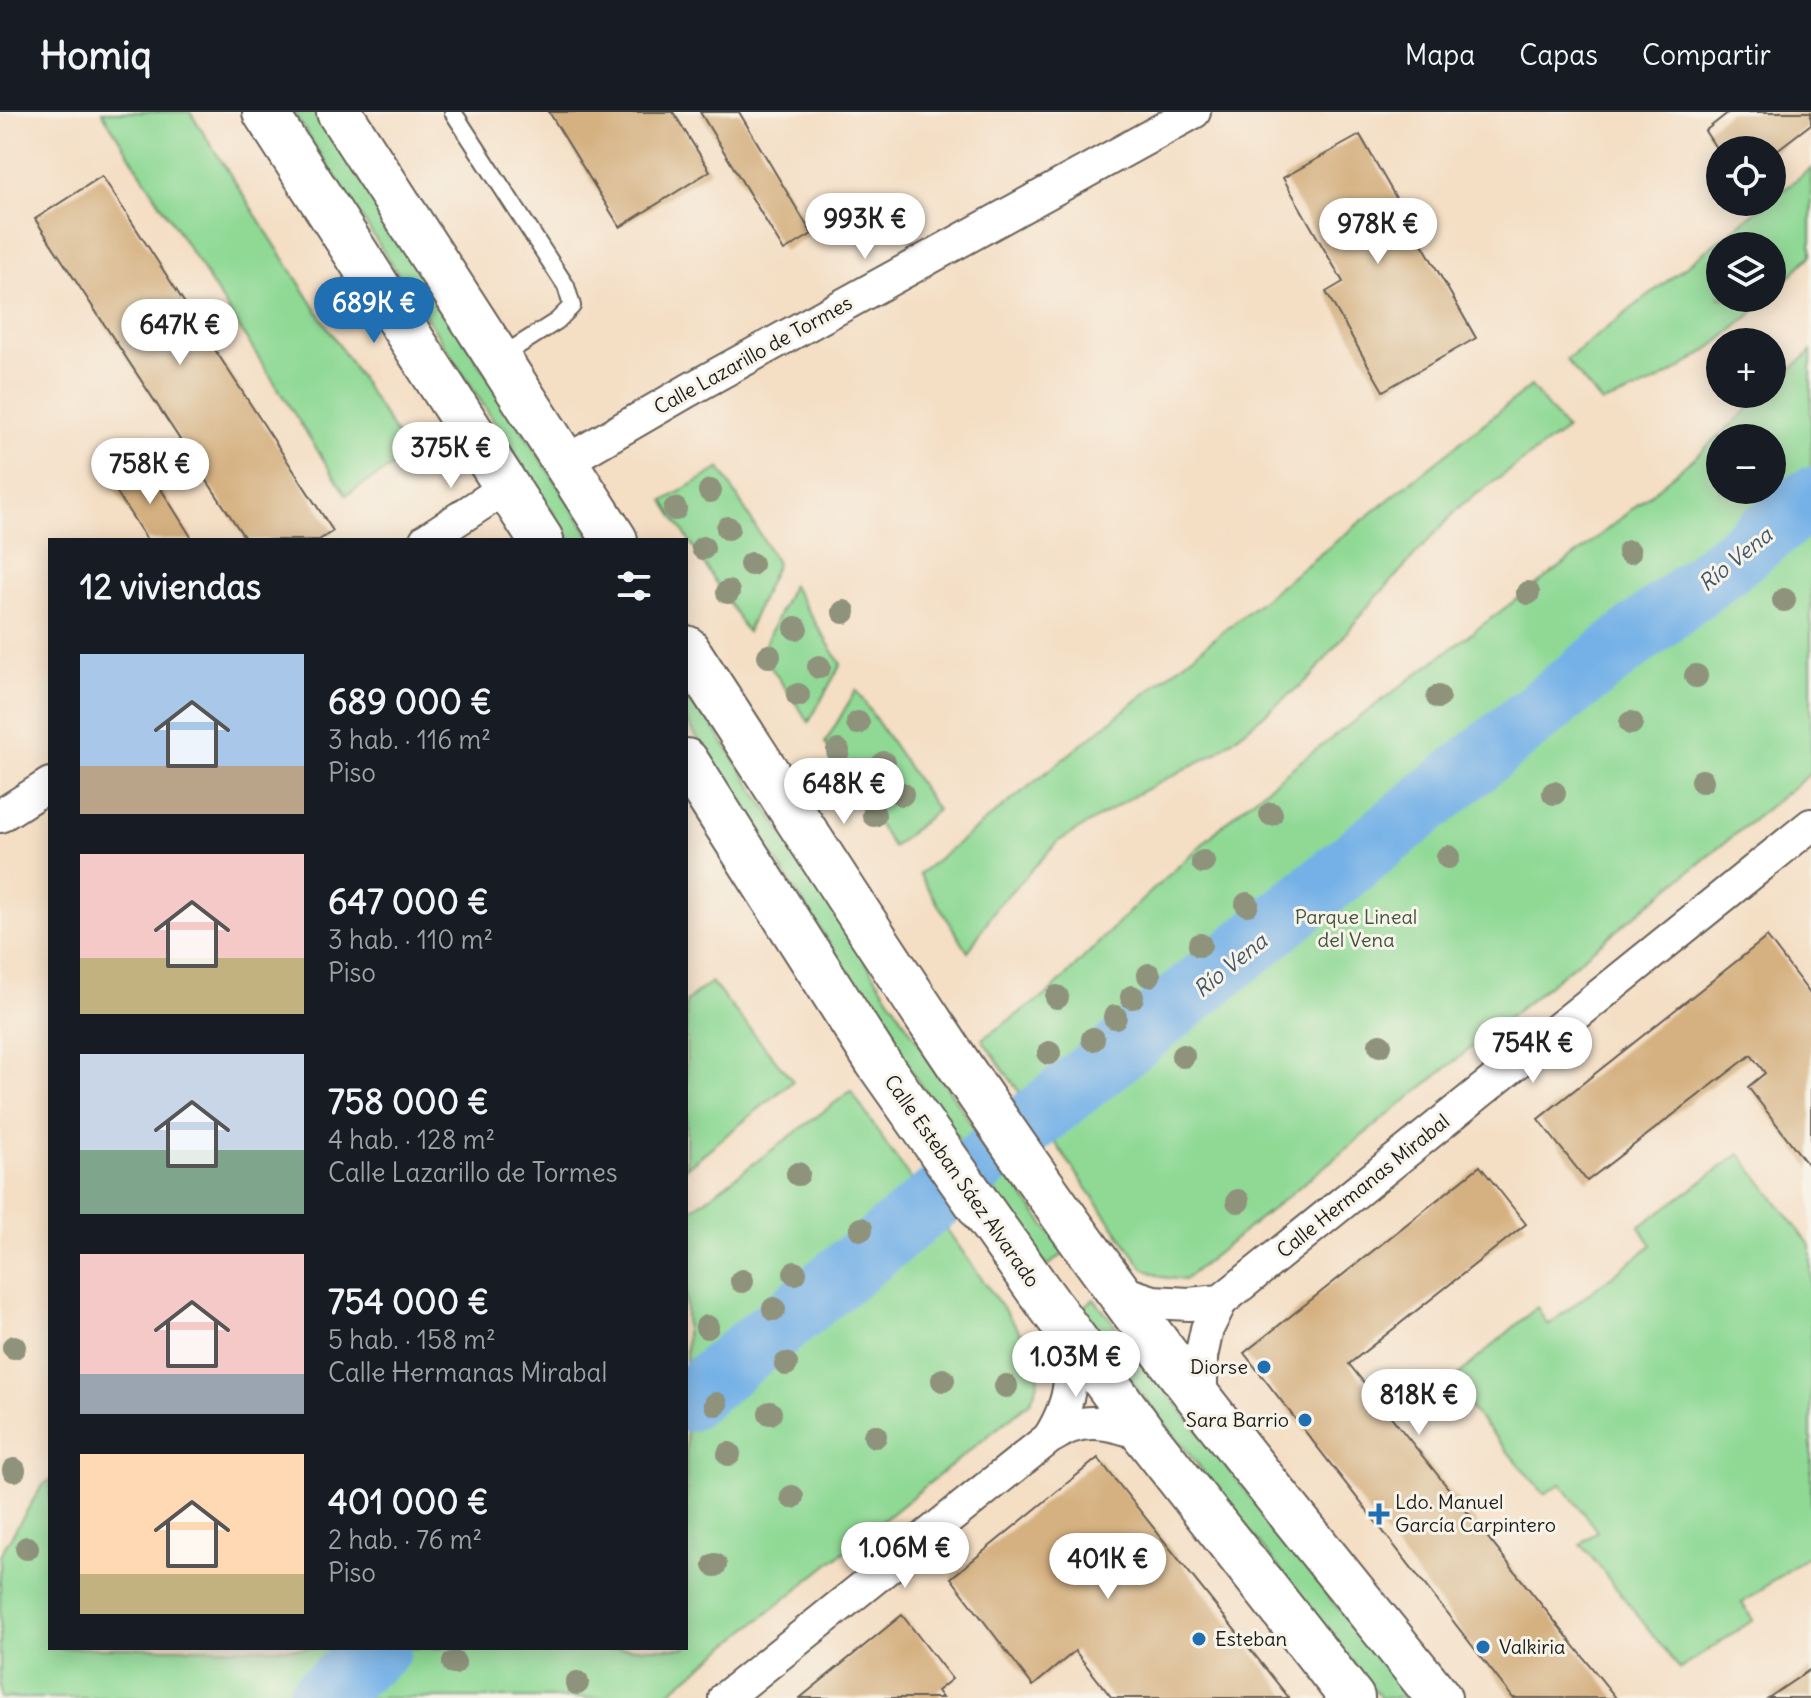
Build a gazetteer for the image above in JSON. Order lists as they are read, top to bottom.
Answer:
{
  "streets": {
    "main road": ["Calle Esteban Sáez Alvarado"],
    "street": ["Calle Lazarillo de Tormes", "Calle Hermanas Mirabal"]
  },
  "water": ["Río Vena"],
  "parks": ["Parque Lineal del Vena"],
  "places": {
    "other": [
      "Diorse",
      "Sara Barrio",
      "Esteban",
      "Valkiria"
    ],
    "health": ["Ldo. Manuel García Carpintero"]
  },
  "page": {
    "header": "Homiq",
    "nav": ["Mapa", "Capas", "Compartir"],
    "map_buttons": ["+", "−"],
    "price": [
      "993K €",
      "978K €",
      "689K €",
      "647K €",
      "375K €",
      "758K €",
      "648K €",
      "754K €",
      "1.03M €",
      "818K €",
      "1.06M €",
      "401K €"
    ],
    "heading": "12 viviendas",
    "list": [
      {
        "name": "689 000 €",
        "note": "3 hab. · 116 m² · Piso"
      },
      {
        "name": "647 000 €",
        "note": "3 hab. · 110 m² · Piso"
      },
      {
        "name": "758 000 €",
        "note": "4 hab. · 128 m² · Calle Lazarillo de Tormes"
      },
      {
        "name": "754 000 €",
        "note": "5 hab. · 158 m² · Calle Hermanas Mirabal"
      },
      {
        "name": "401 000 €",
        "note": "2 hab. · 76 m² · Piso"
      }
    ]
  }
}
